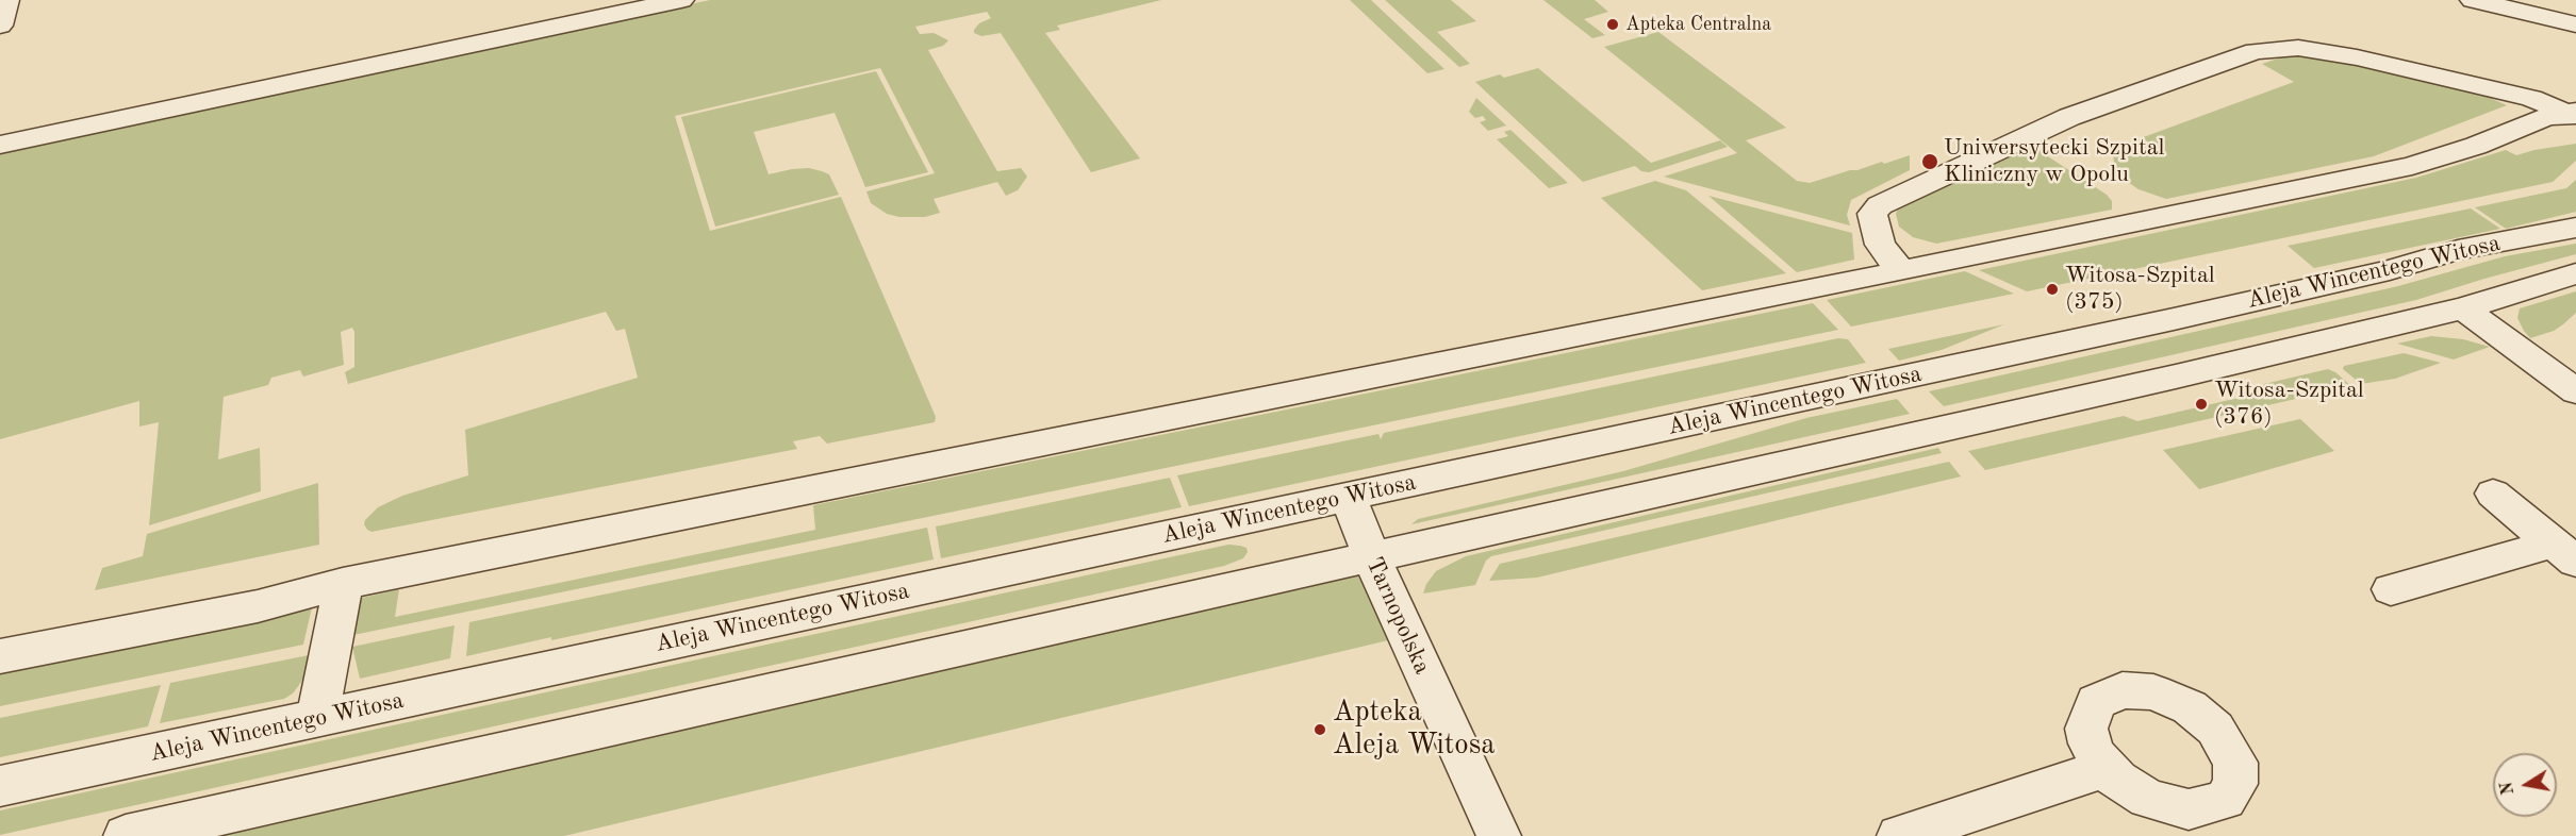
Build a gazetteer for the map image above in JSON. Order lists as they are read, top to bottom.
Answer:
{
  "streets": {
    "street": ["Aleja Wincentego Witosa", "Tarnopolska"]
  },
  "crossings": [
    ["Aleja Wincentego Witosa", "Tarnopolska"]
  ],
  "places": [
    "Apteka Centralna",
    "Uniwersytecki Szpital Kliniczny w Opolu",
    "Witosa-Szpital (375)",
    "Witosa-Szpital (376)",
    "Apteka Aleja Witosa"
  ],
  "north": "left"
}
